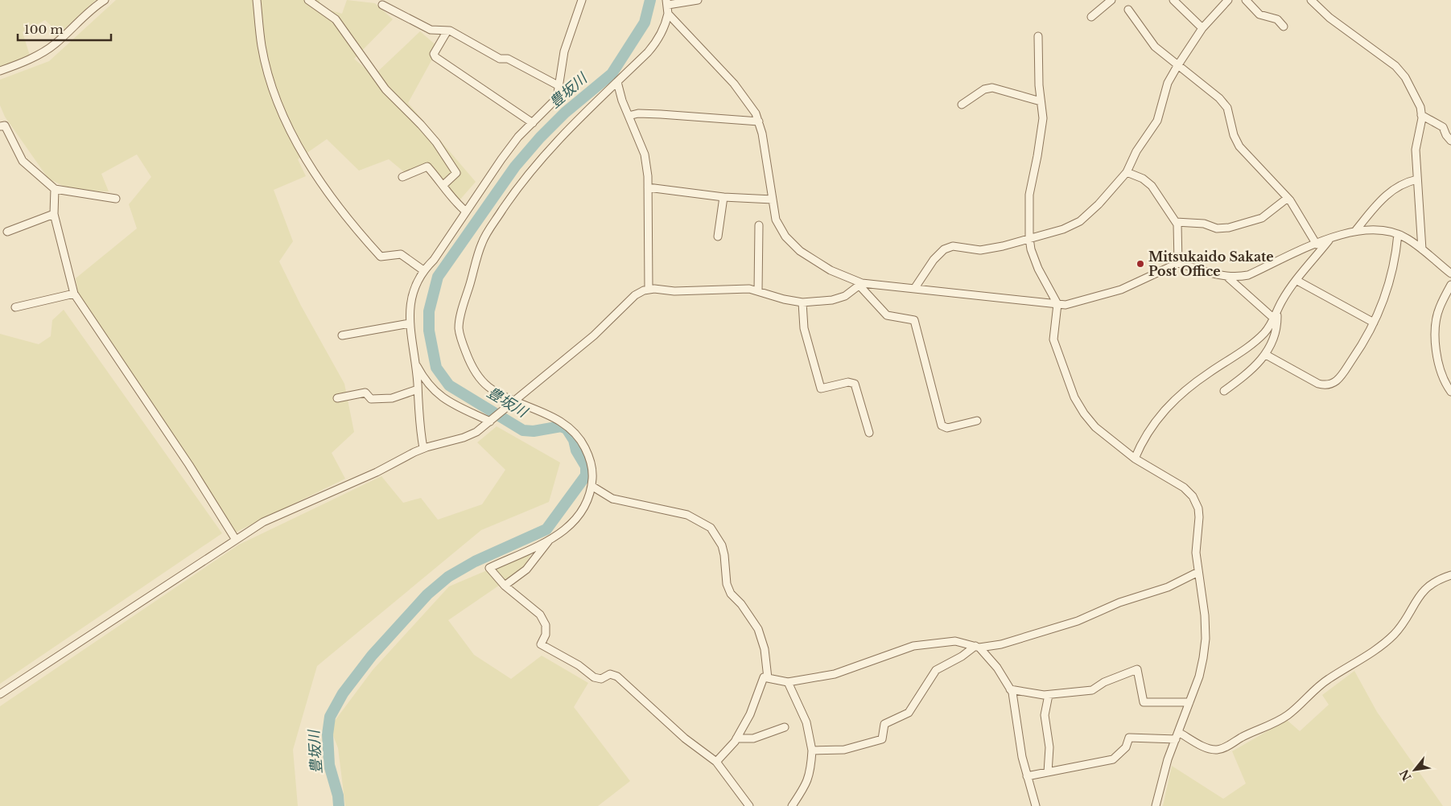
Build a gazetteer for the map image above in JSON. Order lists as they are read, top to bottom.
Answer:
{
  "water": ["豊坂川"],
  "places": ["Mitsukaido Sakate Post Office"],
  "scale_bar": "100 m",
  "north": "bottom left"
}
